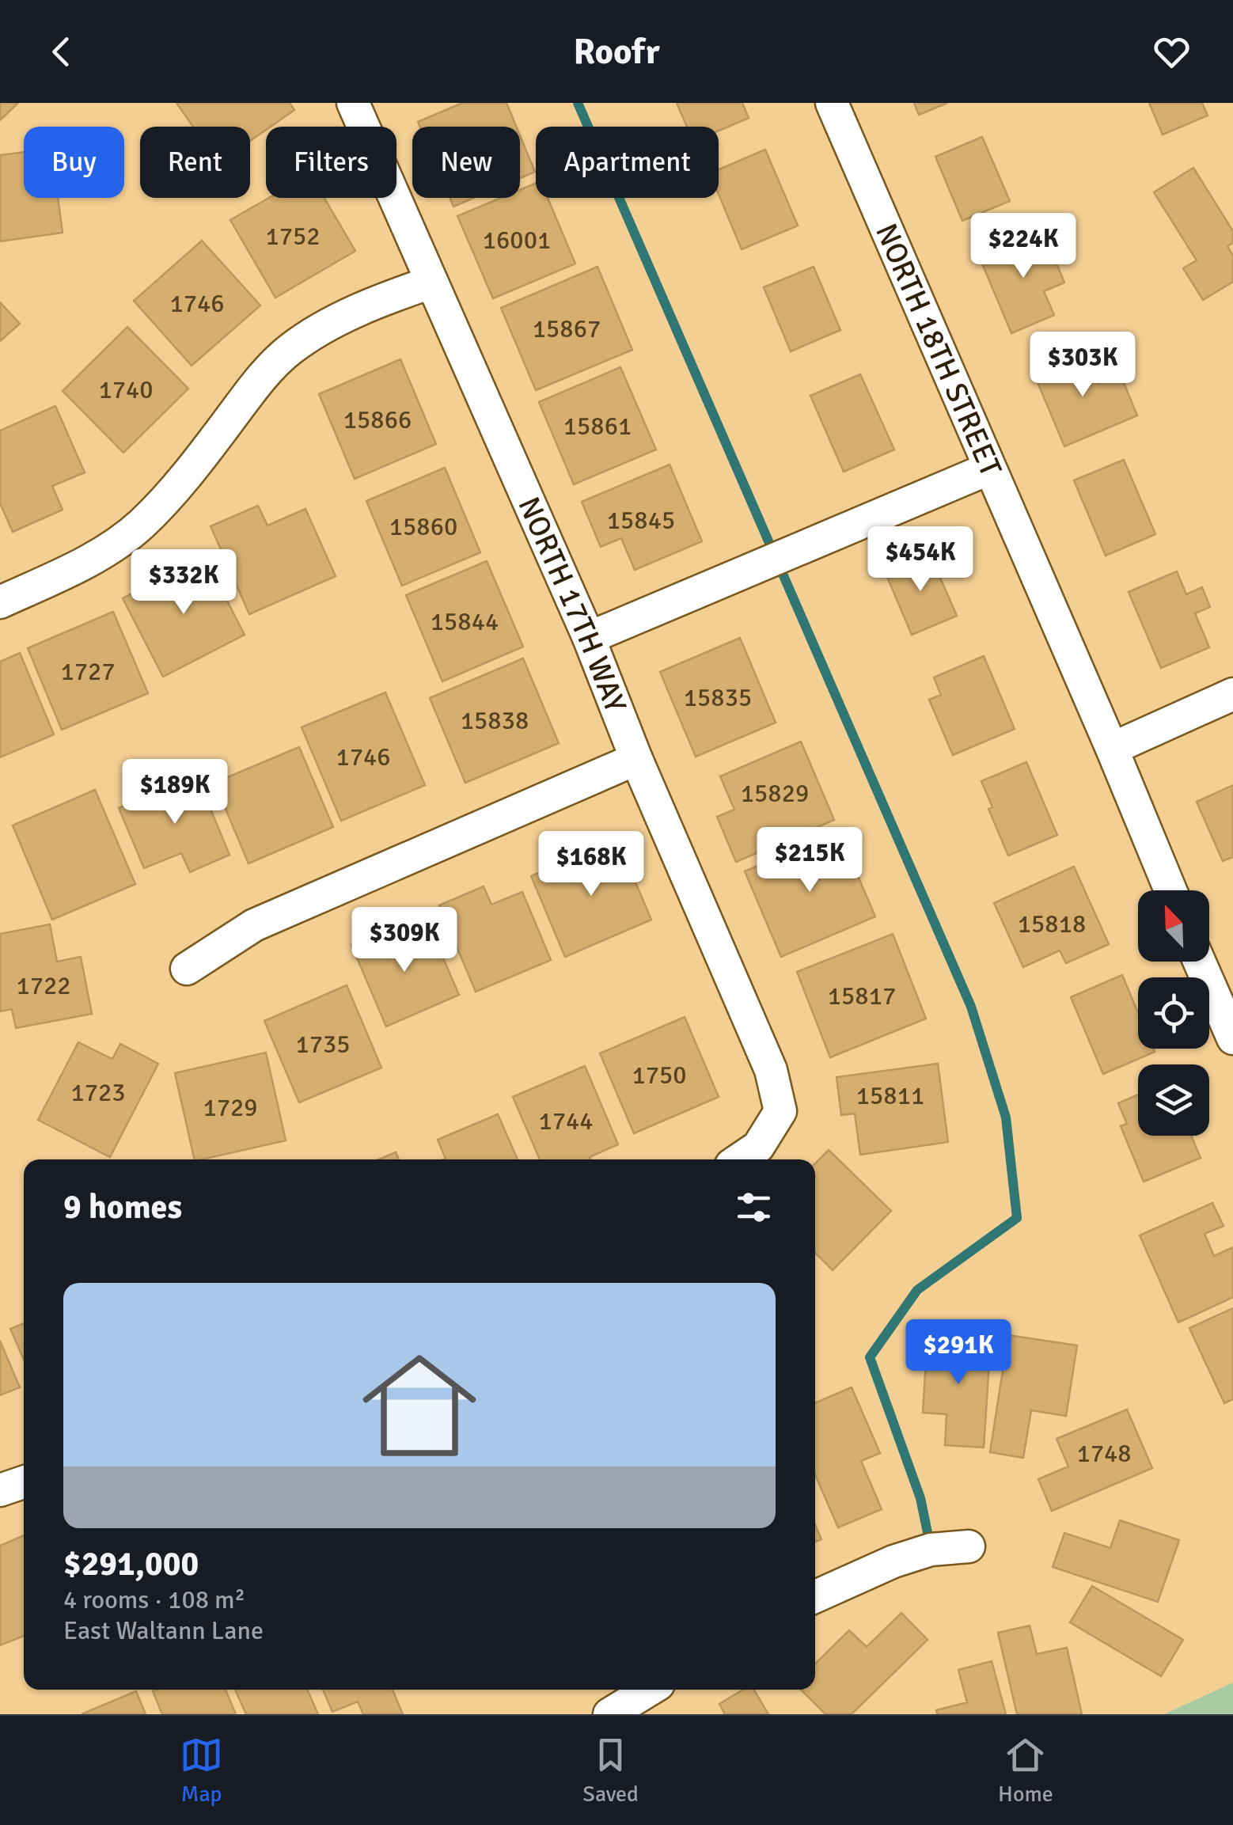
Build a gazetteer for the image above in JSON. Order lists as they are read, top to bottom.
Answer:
{
  "streets": {
    "street": ["NORTH 18TH STREET", "NORTH 17TH WAY"]
  },
  "house_numbers": [
    "1752",
    "16001",
    "1746",
    "15867",
    "1740",
    "15866",
    "15861",
    "15845",
    "15860",
    "15844",
    "1727",
    "15835",
    "15838",
    "1746",
    "15829",
    "15818",
    "1722",
    "15817",
    "1735",
    "1750",
    "1723",
    "15811",
    "1729",
    "1744",
    "1748"
  ],
  "north": "top left",
  "page": {
    "header": "Roofr",
    "chip": [
      "Buy",
      "Rent",
      "Filters",
      "New",
      "Apartment"
    ],
    "price": [
      "$224K",
      "$303K",
      "$454K",
      "$332K",
      "$189K",
      "$215K",
      "$168K",
      "$309K",
      "$291K"
    ],
    "heading": "9 homes",
    "list": [
      {
        "name": "$291,000",
        "note": "4 rooms · 108 m² · East Waltann Lane"
      }
    ],
    "tabs": ["Map", "Saved", "Home"]
  }
}
